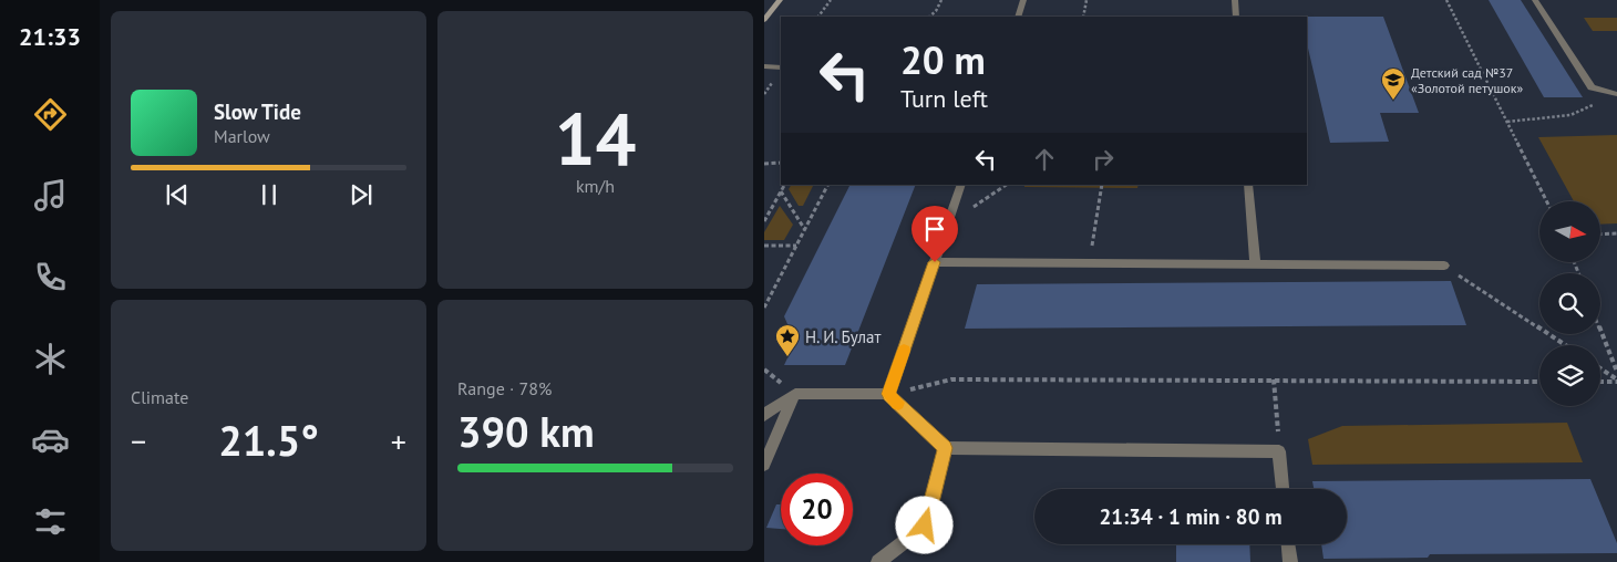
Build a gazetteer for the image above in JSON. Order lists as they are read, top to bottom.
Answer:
{
  "places": {
    "school or university": ["Детский сад №37 «Золотой петушок»"],
    "place": ["Н. И. Булат"]
  },
  "north": "right",
  "page": {
    "tabs": "21:33",
    "tile": [
      ["14", "km/h"],
      "Climate",
      ["Range · 78%", "390 km"]
    ],
    "turn": ["20 m", "Turn left"],
    "song": ["Slow Tide", "Marlow"],
    "heat": ["−", "21.5°", "+"],
    "limit": "20",
    "trip": "21:34 · 1 min · 80 m"
  }
}
